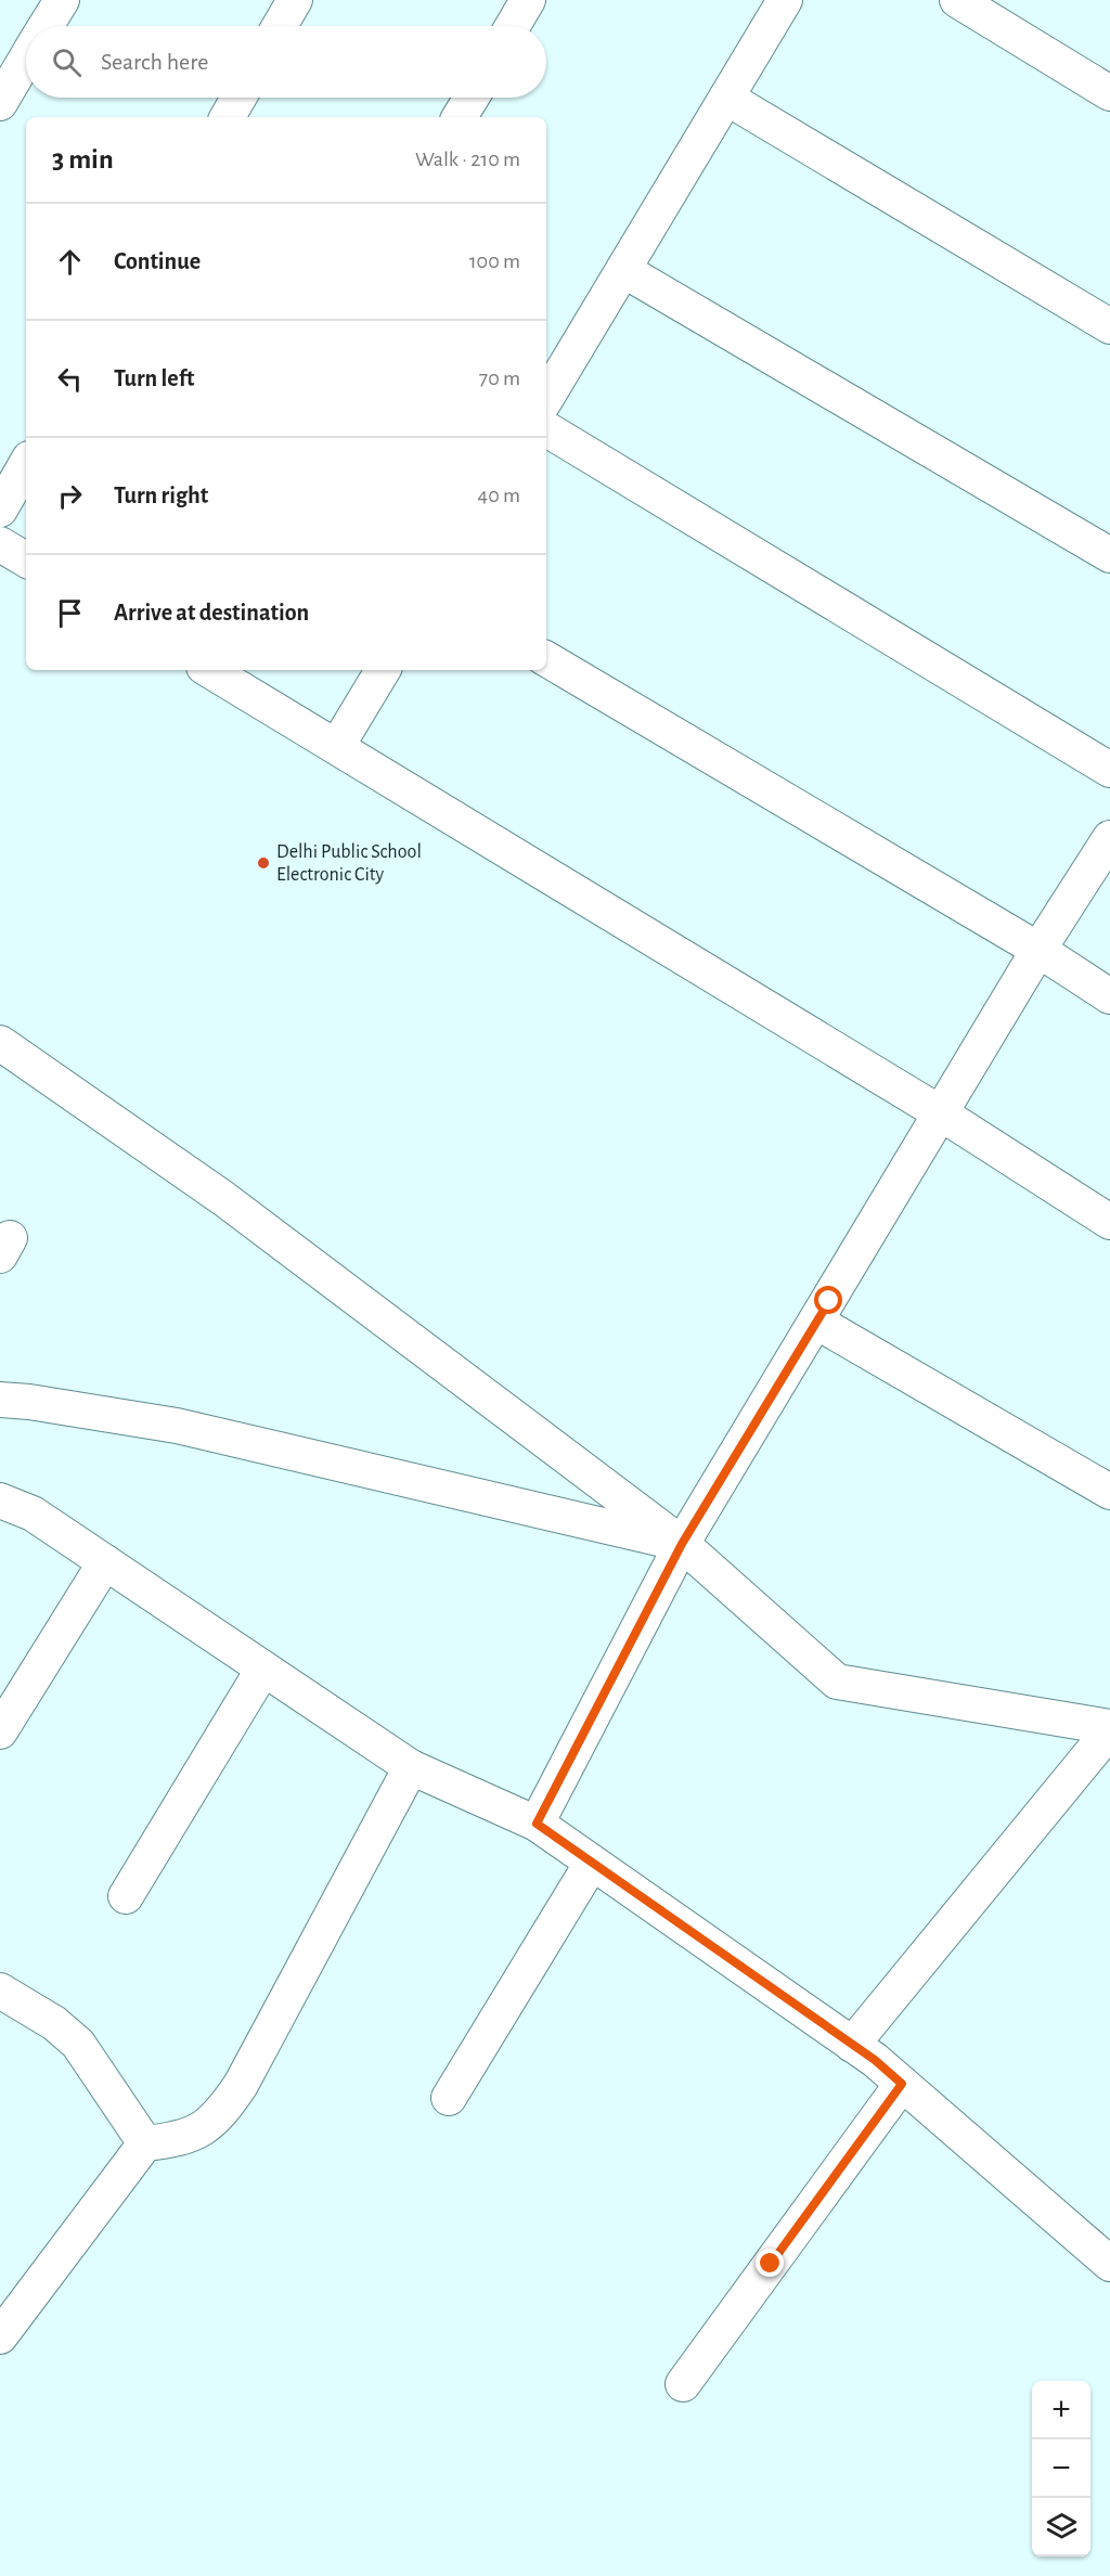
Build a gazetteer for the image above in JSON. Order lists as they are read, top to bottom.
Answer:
{
  "places": ["Delhi Public School Electronic City"],
  "page": {
    "search": "Search here",
    "heading": ["3 min", "Walk · 210 m"],
    "list": [
      ["Continue", "100 m"],
      ["Turn left", "70 m"],
      ["Turn right", "40 m"],
      "Arrive at destination"
    ],
    "map_buttons": ["+", "−"]
  }
}
